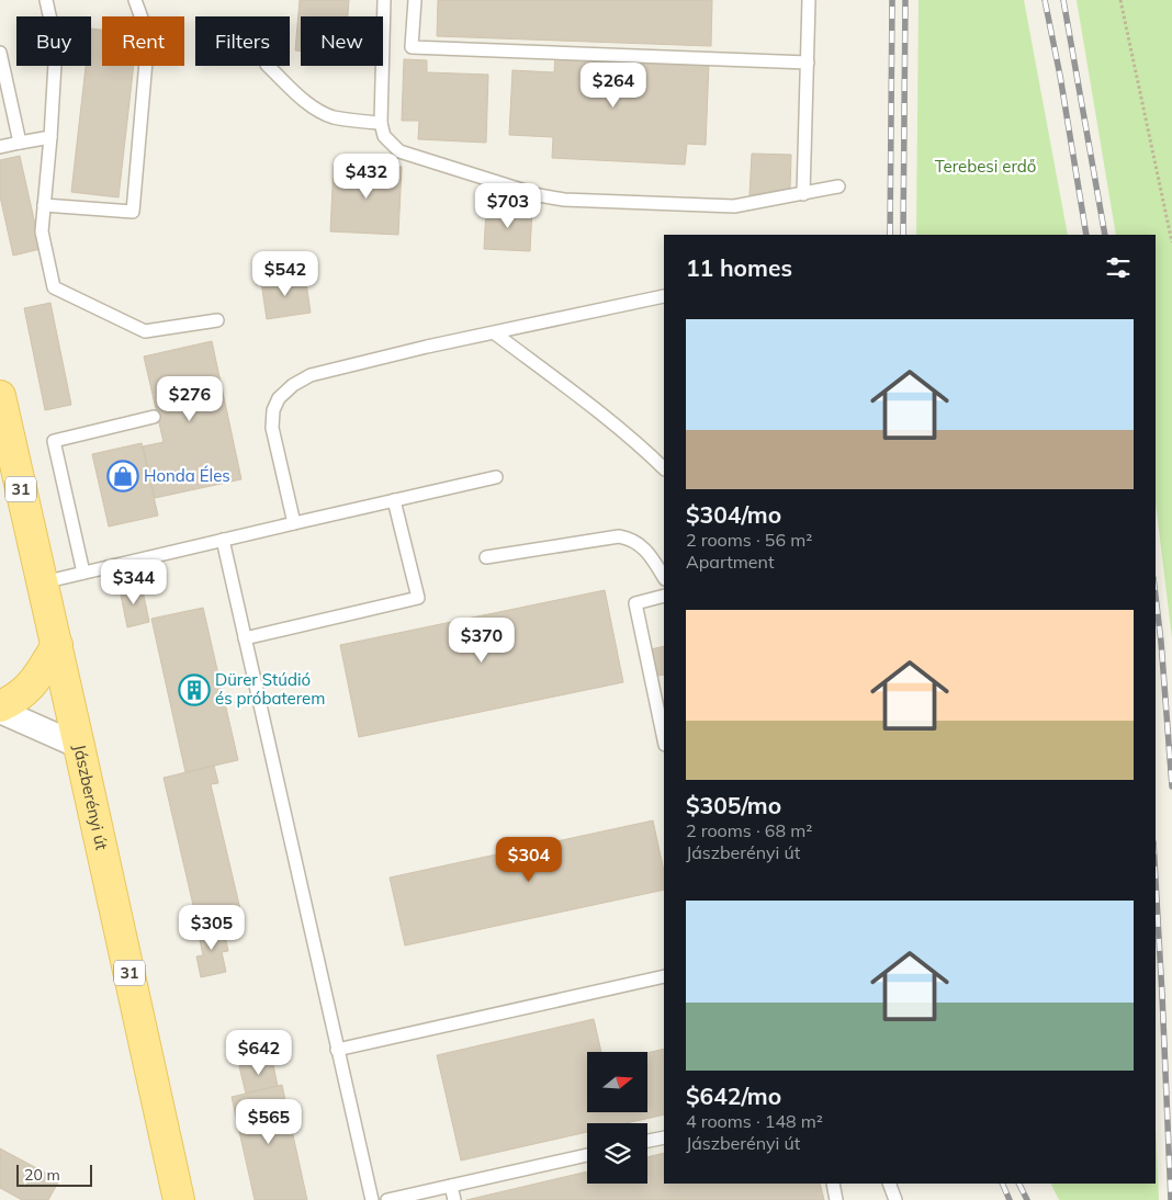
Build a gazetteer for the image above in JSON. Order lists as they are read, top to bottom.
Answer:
{
  "streets": {
    "main road": ["31", "Jászberényi út"]
  },
  "parks": ["Terebesi erdő"],
  "places": {
    "shop": ["Honda Éles"],
    "building": ["Dürer Stúdió és próbaterem"]
  },
  "scale_bar": "20 m",
  "north": "right",
  "page": {
    "chip": [
      "Buy",
      "Rent",
      "Filters",
      "New"
    ],
    "price": [
      "$264",
      "$432",
      "$703",
      "$542",
      "$276",
      "$344",
      "$370",
      "$304",
      "$305",
      "$642",
      "$565"
    ],
    "heading": "11 homes",
    "list": [
      {
        "name": "$304/mo",
        "note": "2 rooms · 56 m² · Apartment"
      },
      {
        "name": "$305/mo",
        "note": "2 rooms · 68 m² · Jászberényi út"
      },
      {
        "name": "$642/mo",
        "note": "4 rooms · 148 m² · Jászberényi út"
      }
    ],
    "scale": "20 m"
  }
}
